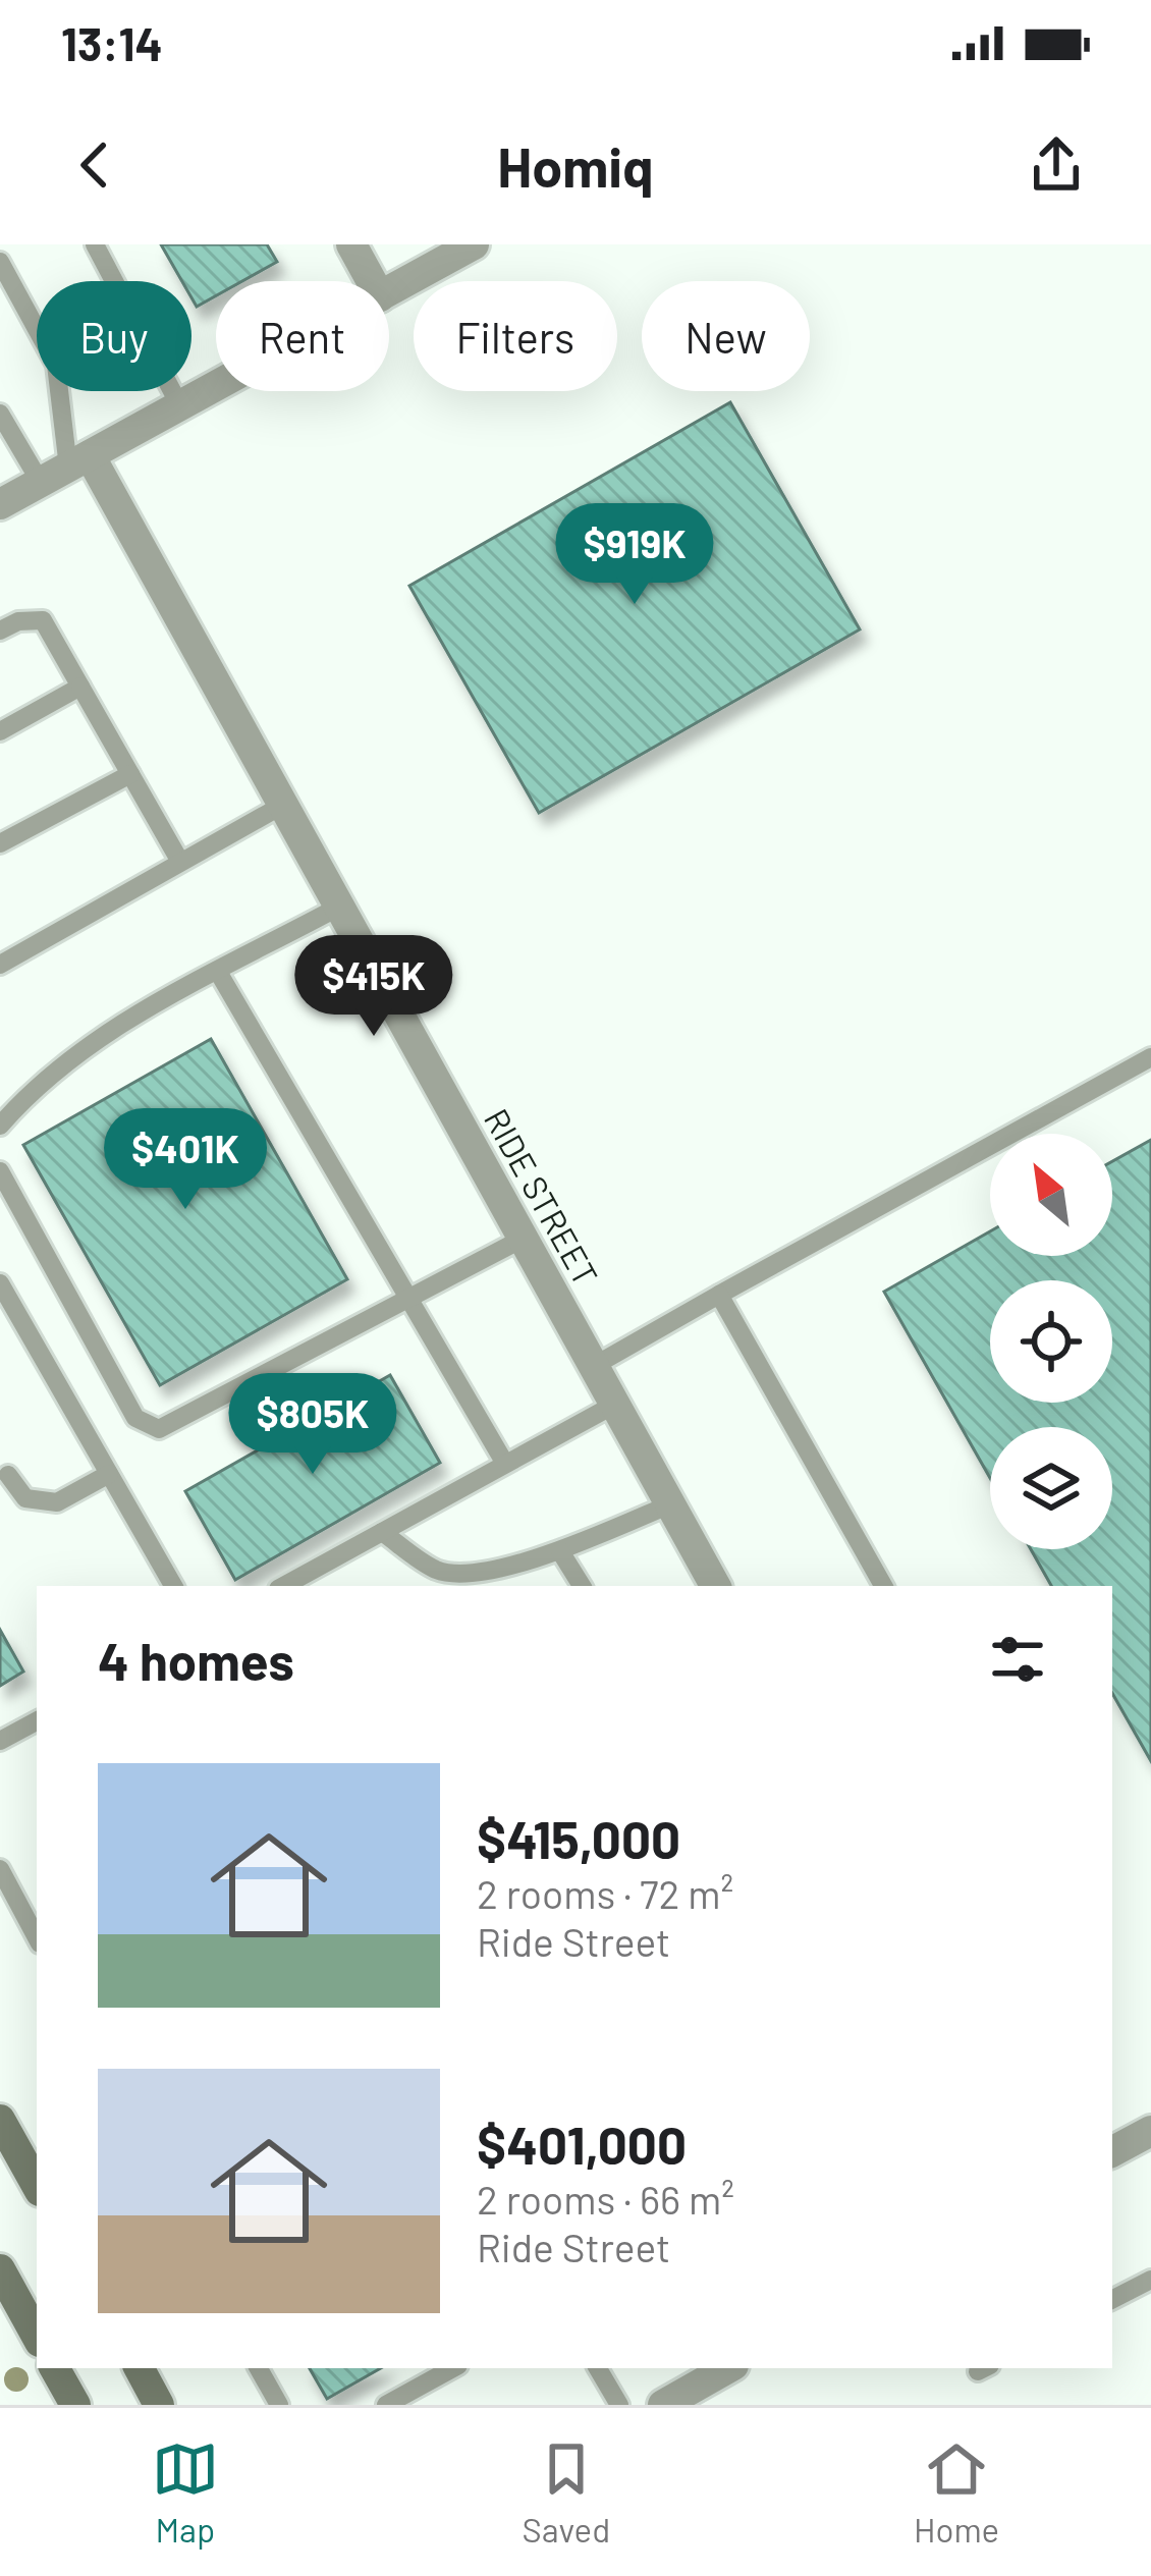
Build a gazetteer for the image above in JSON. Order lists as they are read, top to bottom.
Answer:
{
  "streets": {
    "street": ["RIDE STREET"]
  },
  "north": "top left",
  "page": {
    "status": "13:14",
    "header": "Homiq",
    "chip": [
      "Buy",
      "Rent",
      "Filters",
      "New"
    ],
    "price": [
      "$919K",
      "$415K",
      "$401K",
      "$805K"
    ],
    "heading": "4 homes",
    "list": [
      {
        "name": "$415,000",
        "note": "2 rooms · 72 m² · Ride Street"
      },
      {
        "name": "$401,000",
        "note": "2 rooms · 66 m² · Ride Street"
      }
    ],
    "tabs": ["Map", "Saved", "Home"]
  }
}
